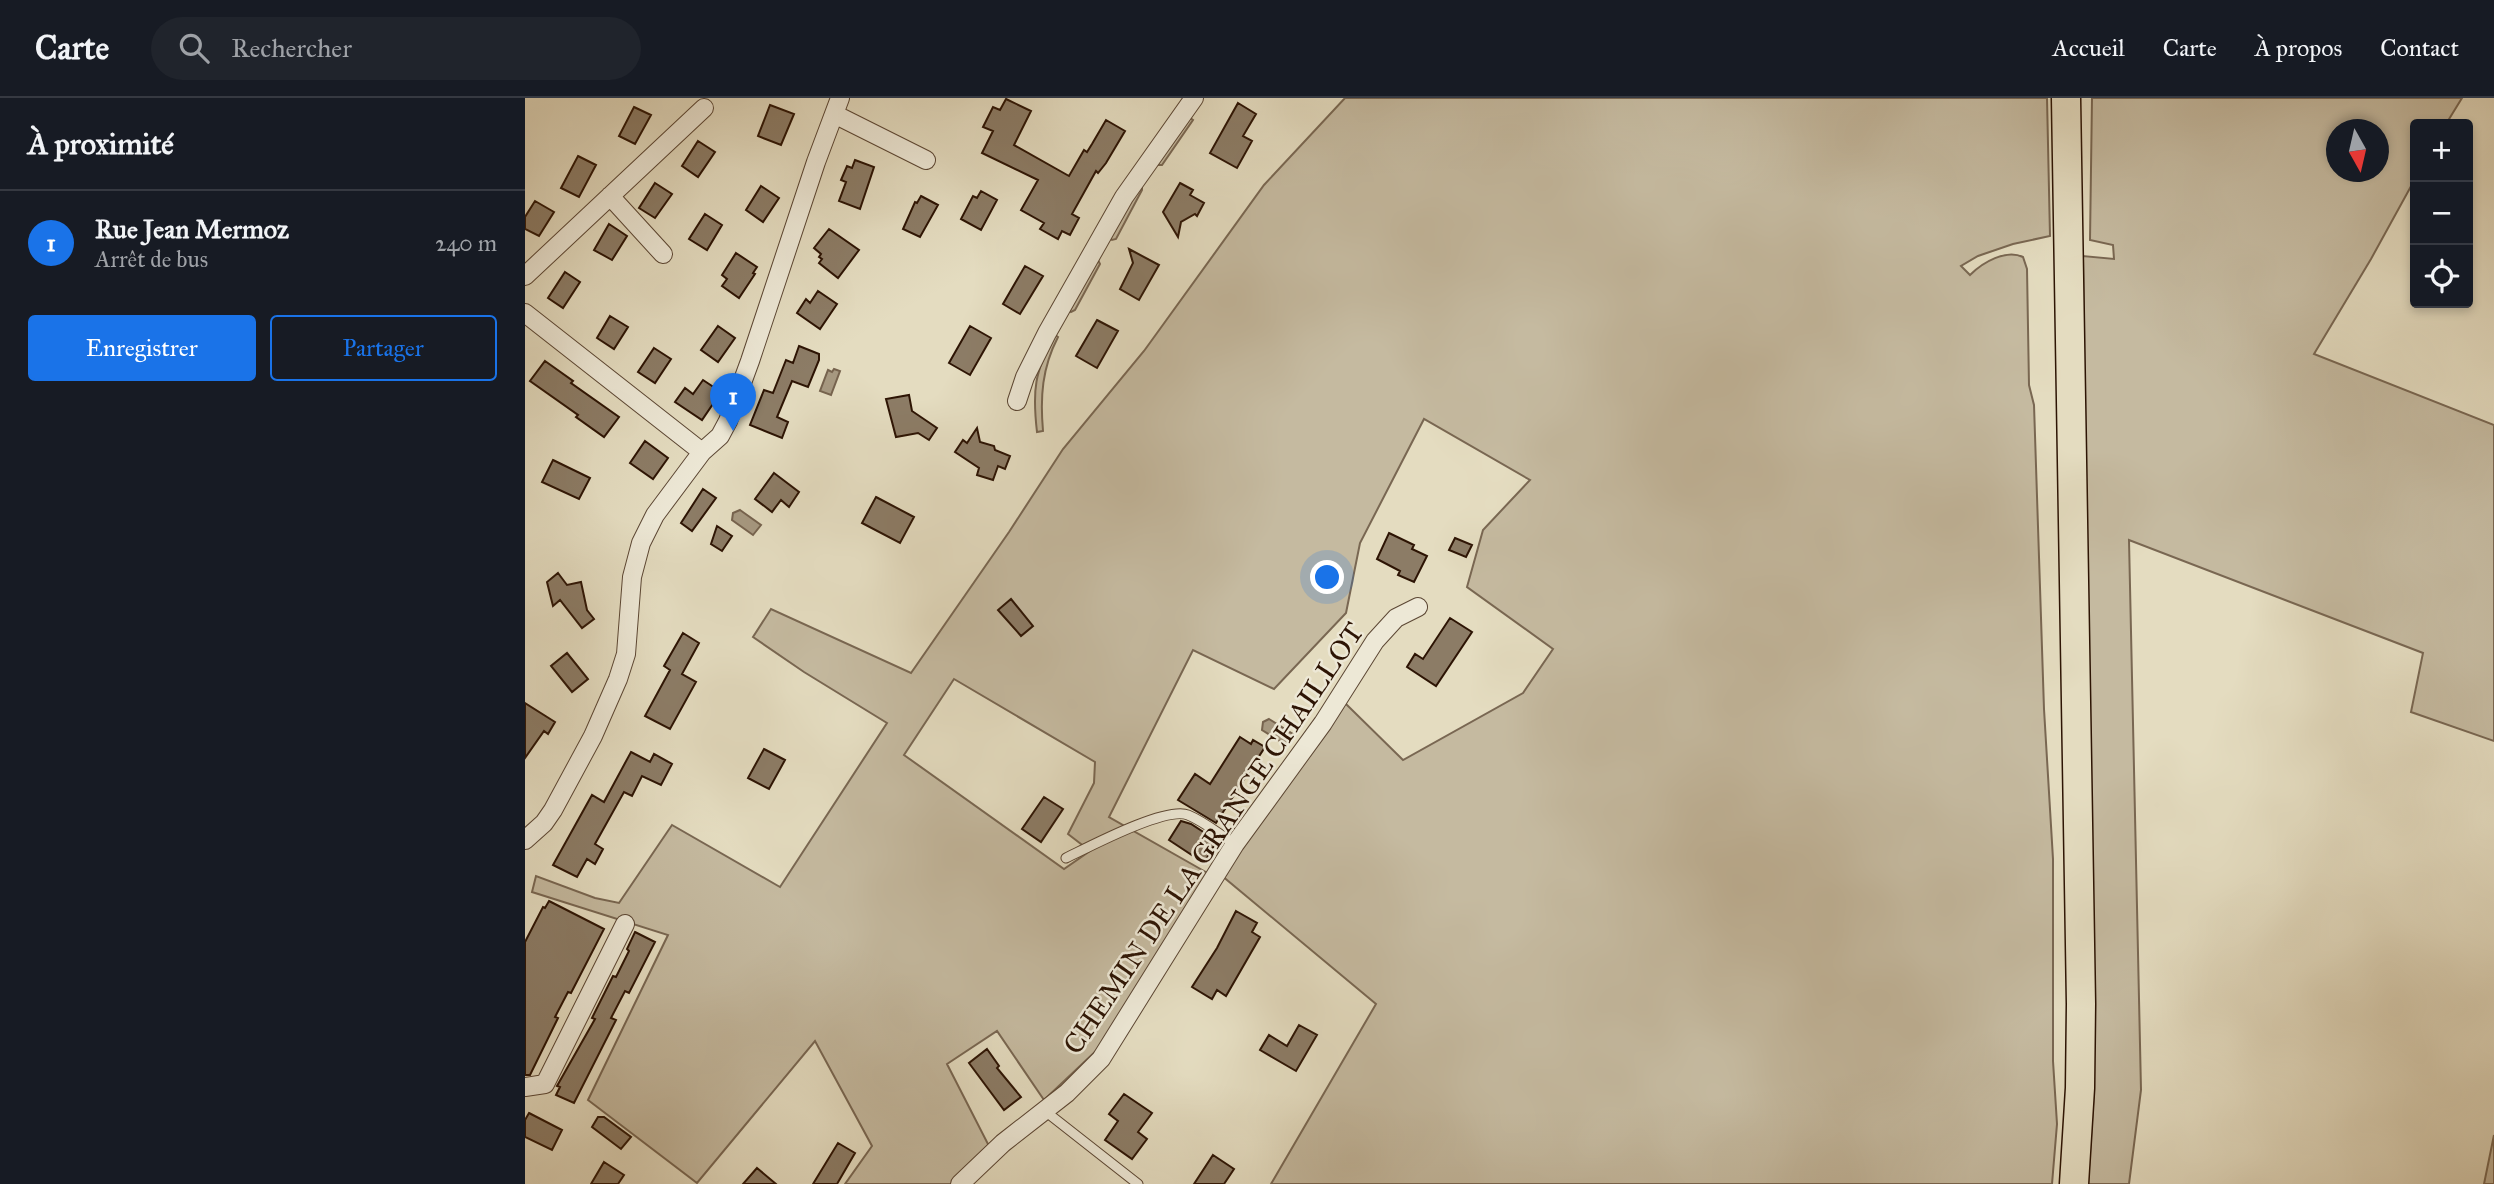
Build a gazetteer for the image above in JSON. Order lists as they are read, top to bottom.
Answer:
{
  "streets": {
    "street": ["CHEMIN DE LA GRANGE CHAILLOT"]
  },
  "north": "bottom",
  "page": {
    "header": "Carte",
    "search": "Rechercher",
    "nav": [
      "Accueil",
      "Carte",
      "À propos",
      "Contact"
    ],
    "heading": "À proximité",
    "map_buttons": ["+", "−"],
    "list": [
      {
        "mark": "1",
        "name": "Rue Jean Mermoz",
        "note": "Arrêt de bus",
        "value": "240 m"
      }
    ],
    "buttons": ["Enregistrer", "Partager"],
    "pins": "1"
  }
}
